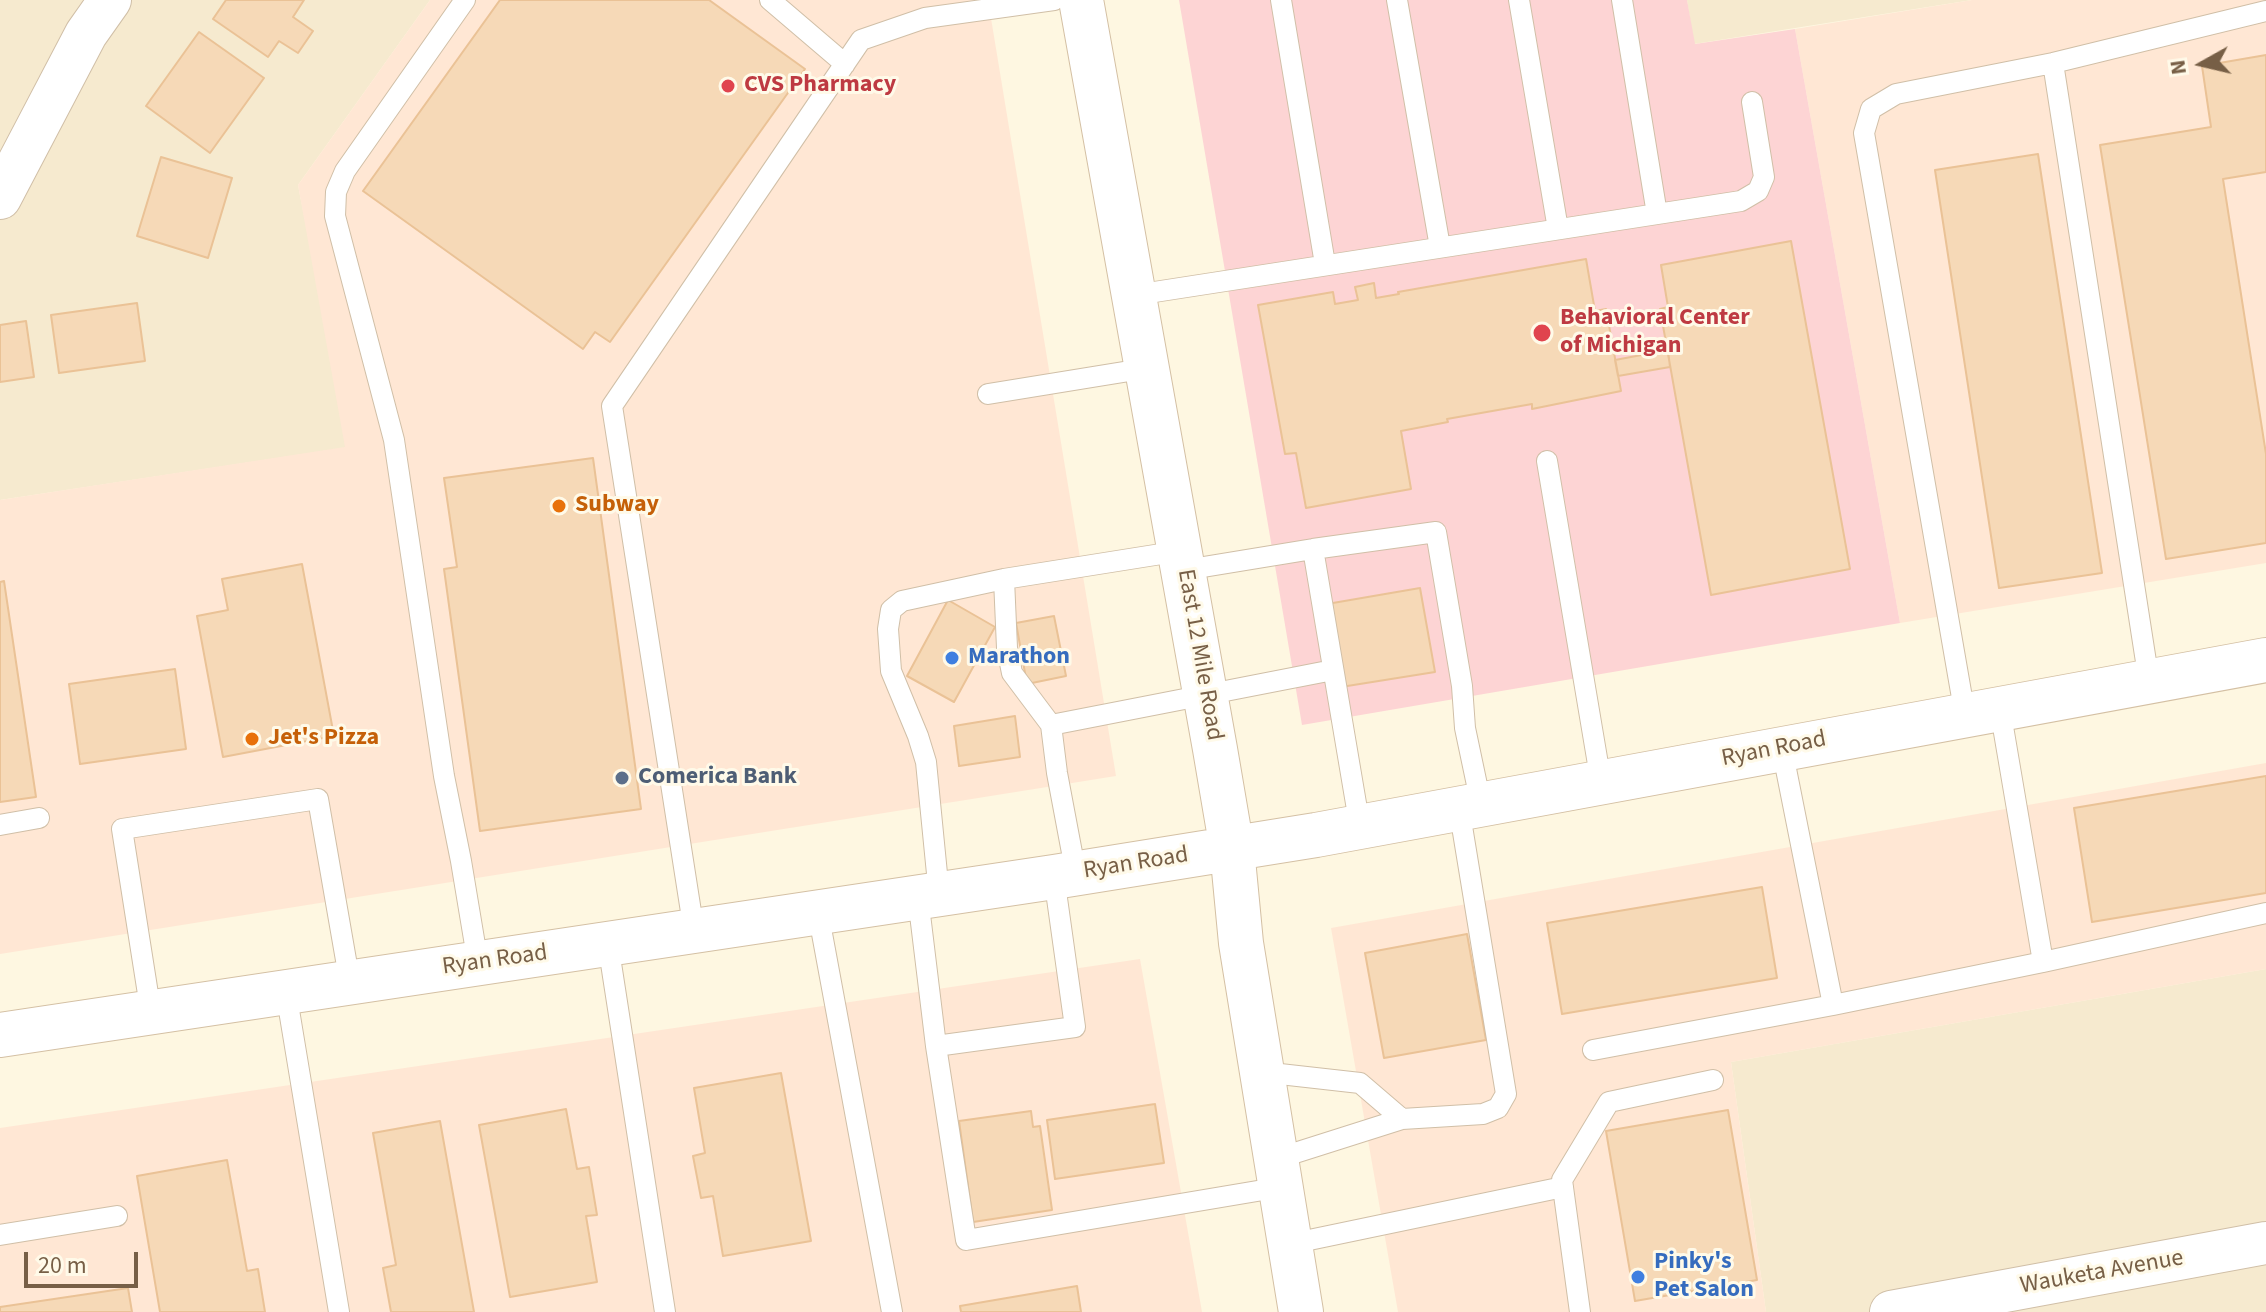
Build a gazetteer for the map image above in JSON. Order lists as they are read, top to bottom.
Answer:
{
  "streets": {
    "main road": ["East 12 Mile Road", "Ryan Road"],
    "street": ["Wauketa Avenue"]
  },
  "crossings": [
    ["East 12 Mile Road", "Ryan Road"]
  ],
  "places": [
    "CVS Pharmacy",
    "Behavioral Center of Michigan",
    "Subway",
    "Marathon",
    "Jet's Pizza",
    "Comerica Bank",
    "Pinky's Pet Salon"
  ],
  "scale_bar": "20 m",
  "north": "left"
}
